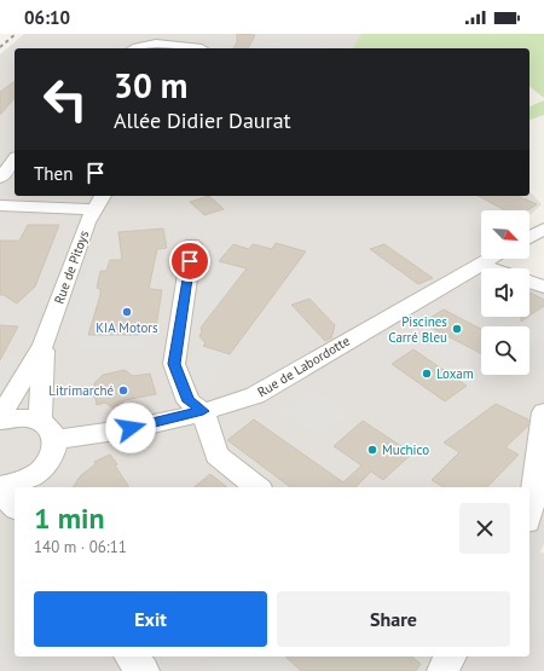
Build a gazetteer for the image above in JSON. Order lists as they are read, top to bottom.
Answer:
{
  "streets": {
    "street": ["Rue de Pitoys", "Rue de Labordotte"]
  },
  "places": [
    "KIA Motors",
    "Piscines Carré Bleu",
    "Loxam",
    "Litrimarché",
    "Muchico"
  ],
  "north": "bottom right",
  "page": {
    "status": "06:10",
    "turn": ["30 m", "Allée Didier Daurat"],
    "then": "Then",
    "heading": ["1 min", "140 m · 06:11"],
    "buttons": ["Exit", "Share"]
  }
}
